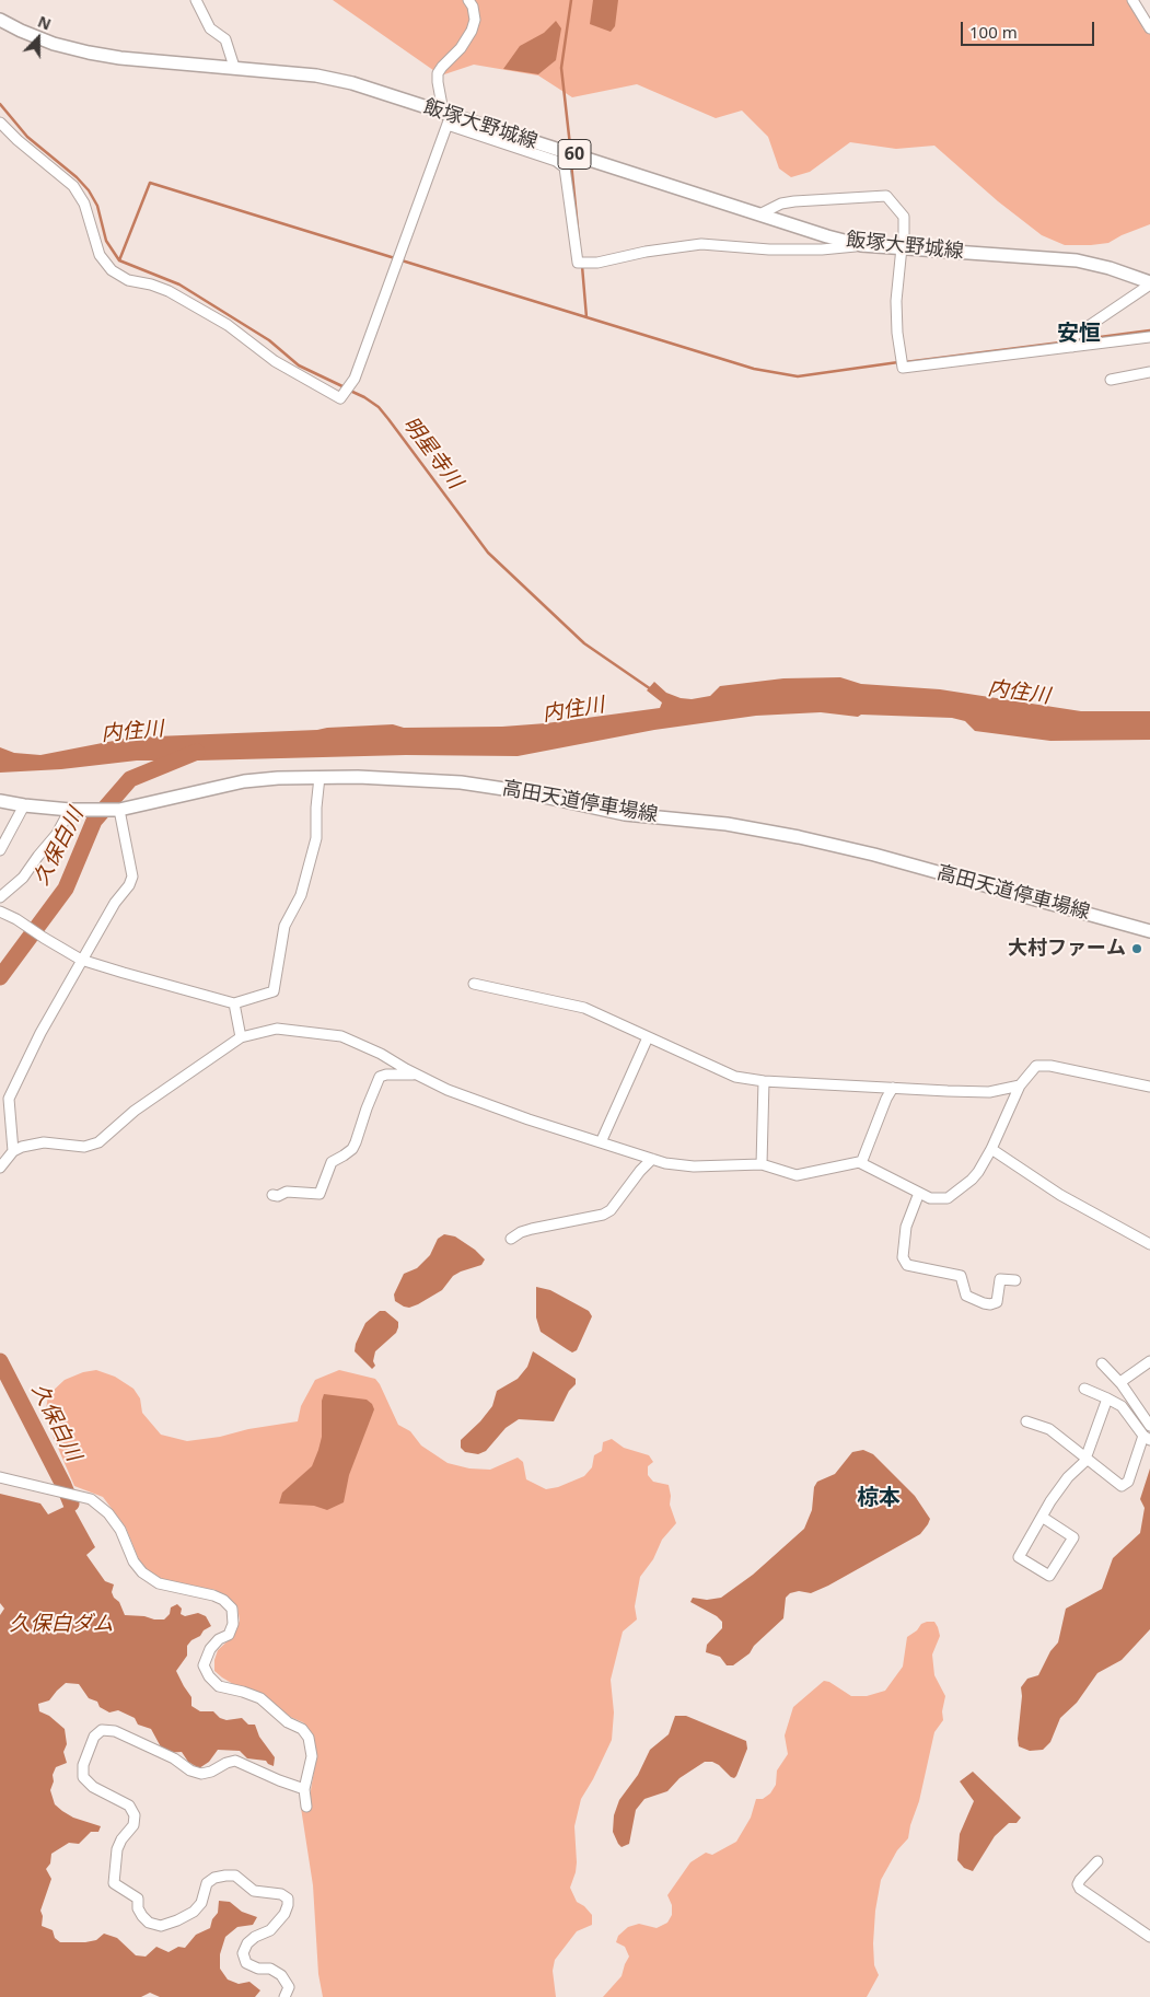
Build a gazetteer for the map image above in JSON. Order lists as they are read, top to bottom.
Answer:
{
  "streets": {
    "main road": ["飯塚大野城線", "60", "高田天道停車場線"]
  },
  "districts": ["安恒", "椋本"],
  "water": [
    "明星寺川",
    "内住川",
    "久保白川",
    "久保白ダム"
  ],
  "places": ["大村ファーム"],
  "scale_bar": "100 m",
  "north": "top"
}
